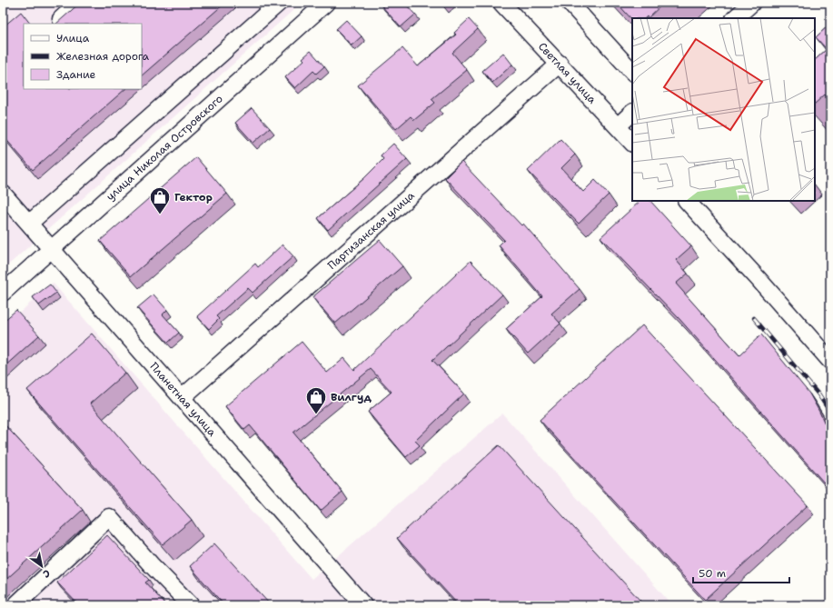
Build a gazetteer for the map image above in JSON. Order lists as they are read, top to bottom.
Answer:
{
  "streets": {
    "street": [
      "Светлая улица",
      "улица Николая Островского",
      "Партизанская улица",
      "Планетная улица"
    ]
  },
  "crossings": [
    ["Светлая улица", "Партизанская улица"],
    ["улица Николая Островского", "Планетная улица"],
    ["Партизанская улица", "Планетная улица"]
  ],
  "places": {
    "shop": ["Гектор", "Вилгуд"]
  },
  "legend": ["Улица", "Железная дорога", "Здание"],
  "scale_bar": "50 m",
  "north": "bottom right"
}
